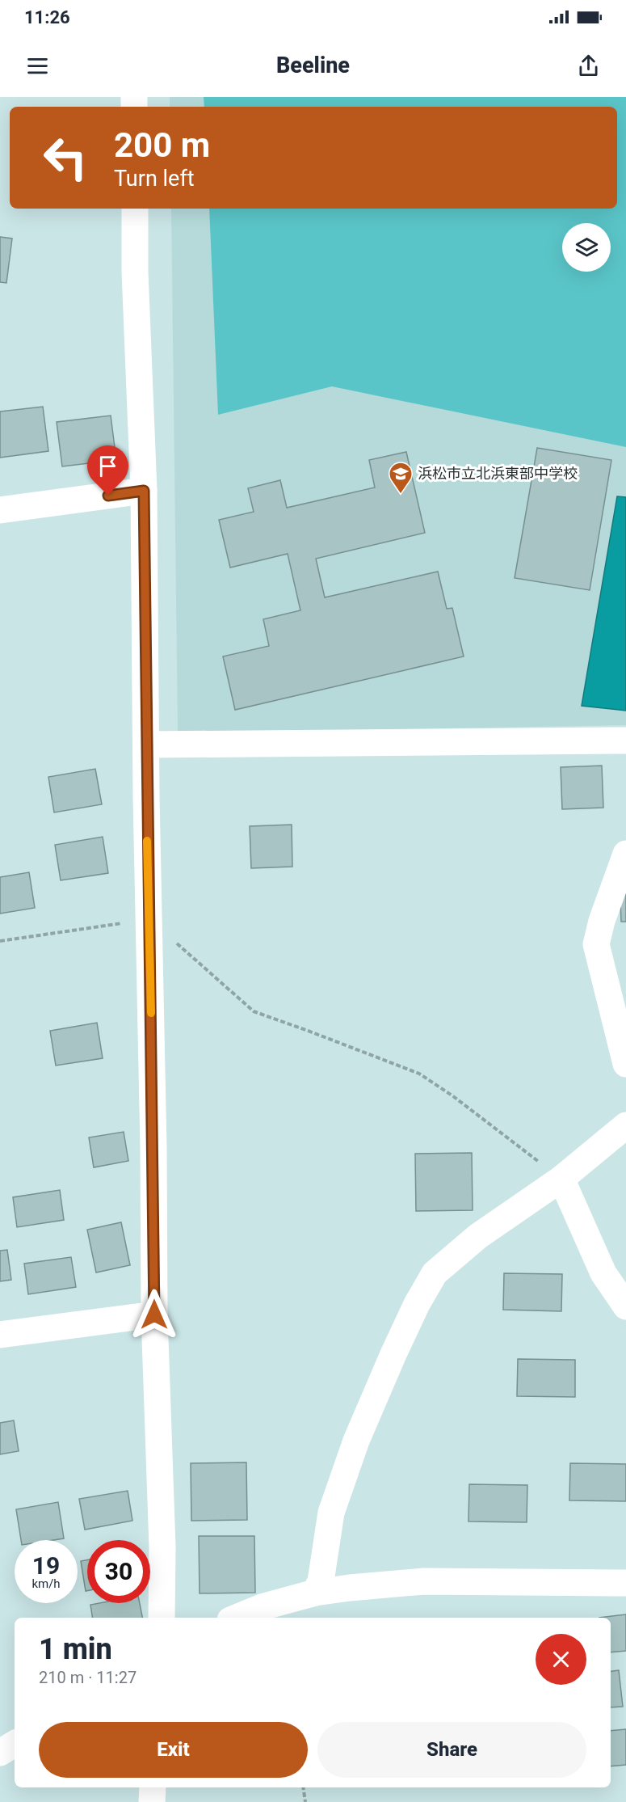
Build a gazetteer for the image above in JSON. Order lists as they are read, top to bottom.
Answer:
{
  "places": {
    "school or university": ["浜松市立北浜東部中学校"]
  },
  "page": {
    "status": "11:26",
    "header": "Beeline",
    "turn": ["200 m", "Turn left"],
    "speed": "19 km/h",
    "limit": "30",
    "heading": ["1 min", "210 m · 11:27"],
    "buttons": ["Exit", "Share"]
  }
}
